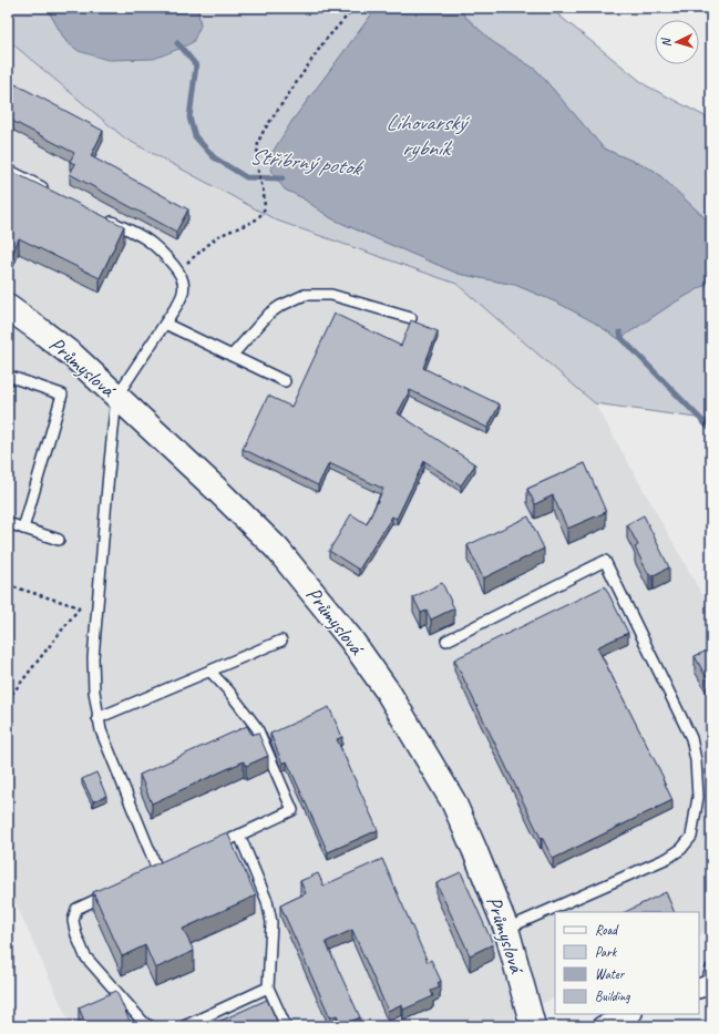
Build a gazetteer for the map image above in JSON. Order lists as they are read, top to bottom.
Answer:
{
  "streets": {
    "street": ["Průmyslová"]
  },
  "water": ["Lihovarský rybník", "Stříbrný potok"],
  "legend": [
    "Road",
    "Park",
    "Water",
    "Building"
  ],
  "north": "left"
}
